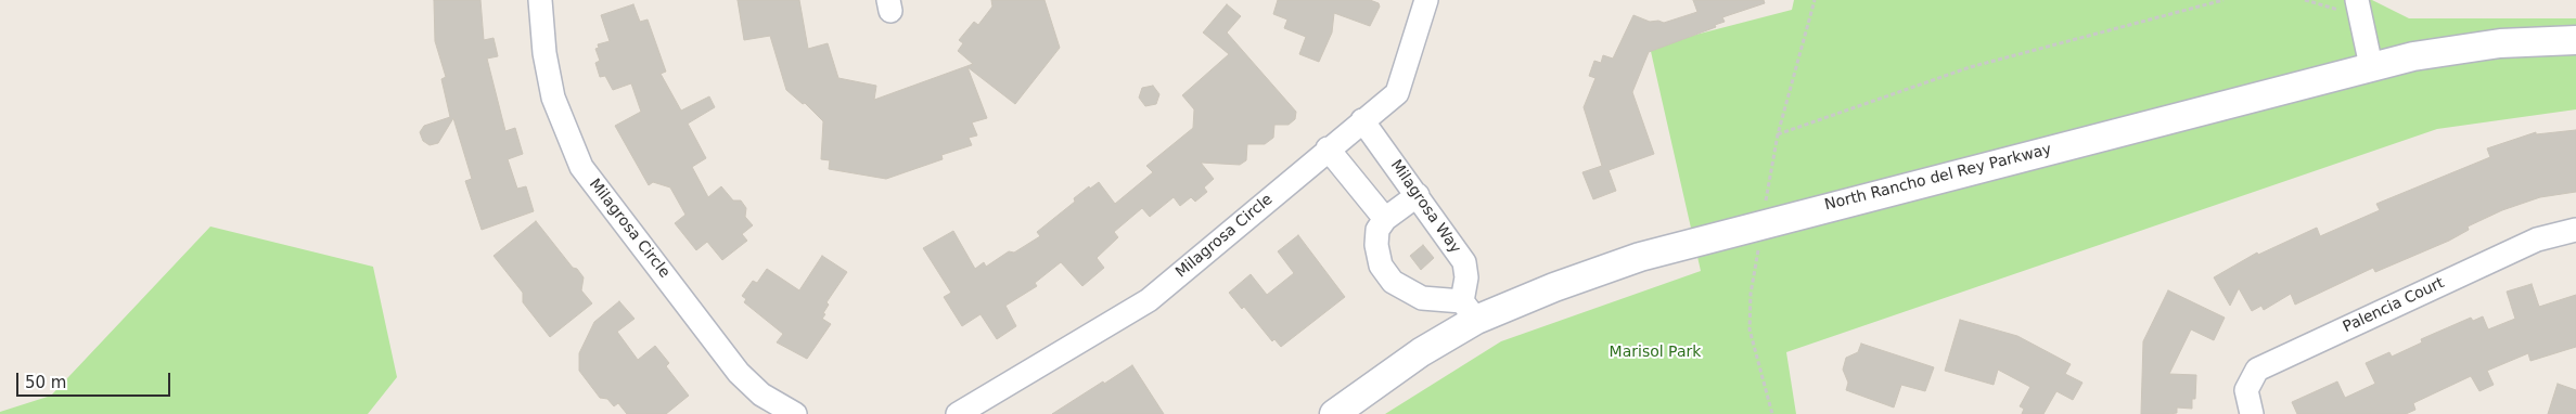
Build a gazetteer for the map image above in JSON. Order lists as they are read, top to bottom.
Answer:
{
  "streets": {
    "street": [
      "North Rancho del Rey Parkway",
      "Milagrosa Way",
      "Milagrosa Circle",
      "Palencia Court"
    ]
  },
  "crossings": [
    ["North Rancho del Rey Parkway", "Milagrosa Way"],
    ["Milagrosa Way", "Milagrosa Circle"]
  ],
  "parks": ["Marisol Park"],
  "scale_bar": "50 m"
}
